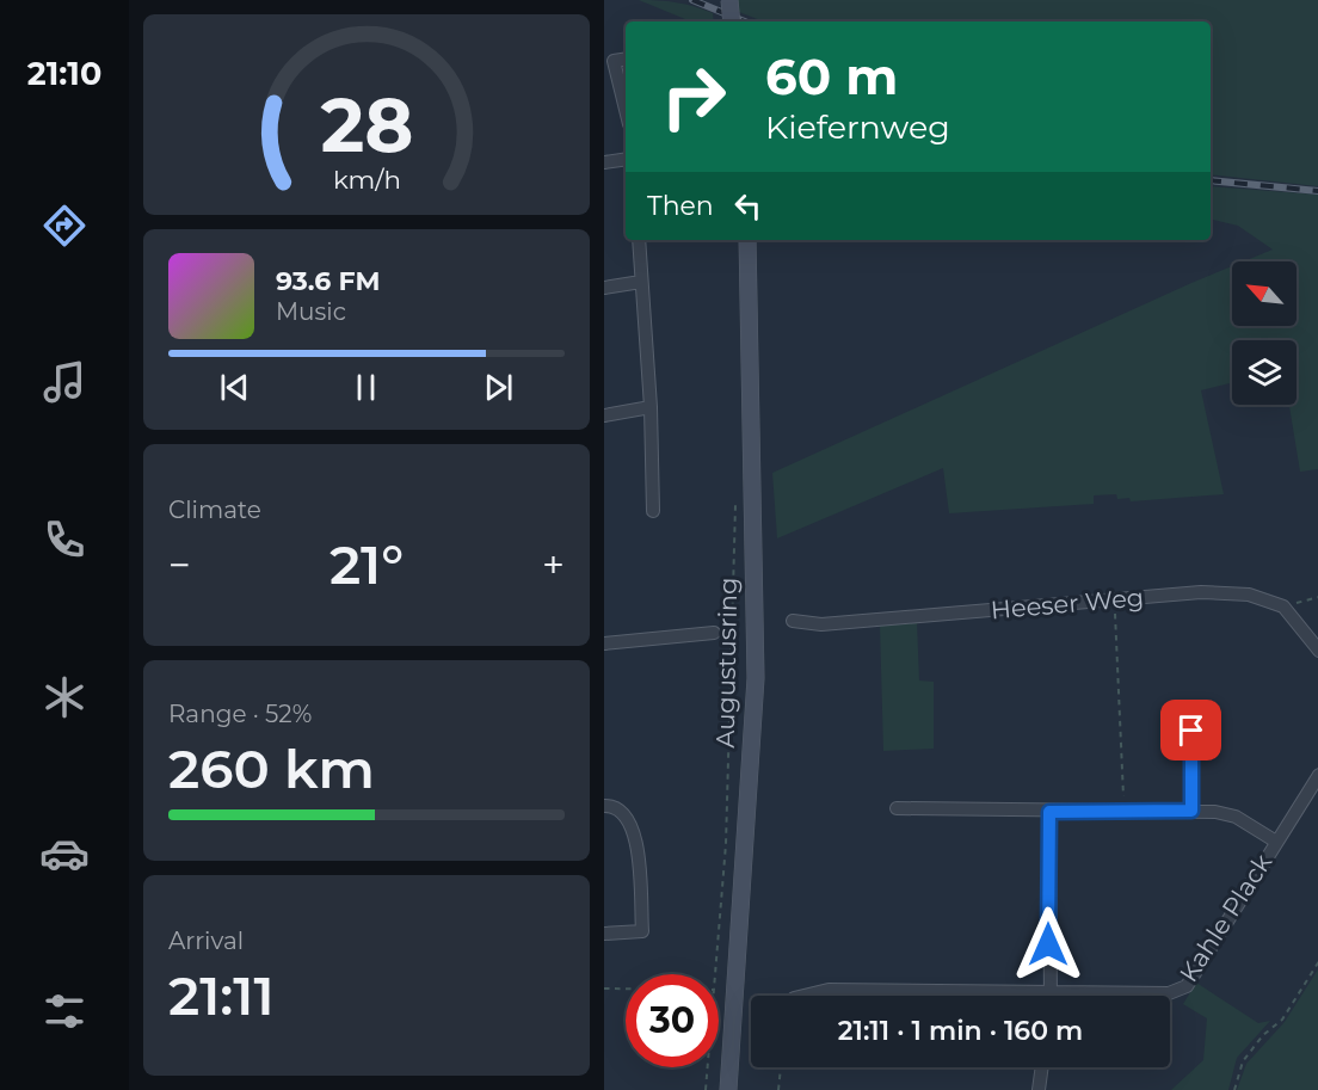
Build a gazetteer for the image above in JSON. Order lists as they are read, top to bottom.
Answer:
{
  "streets": {
    "main road": ["Augustusring"],
    "street": ["Heeser Weg", "Kahle Plack"]
  },
  "north": "top left",
  "page": {
    "tabs": "21:10",
    "turn": ["60 m", "Kiefernweg"],
    "then": "Then",
    "song": ["93.6 FM", "Music"],
    "tile": [
      "Climate",
      ["Range · 52%", "260 km"],
      ["Arrival", "21:11"]
    ],
    "heat": ["−", "21°", "+"],
    "limit": "30",
    "trip": "21:11 · 1 min · 160 m",
    "gauge": ["28", "km/h"]
  }
}
